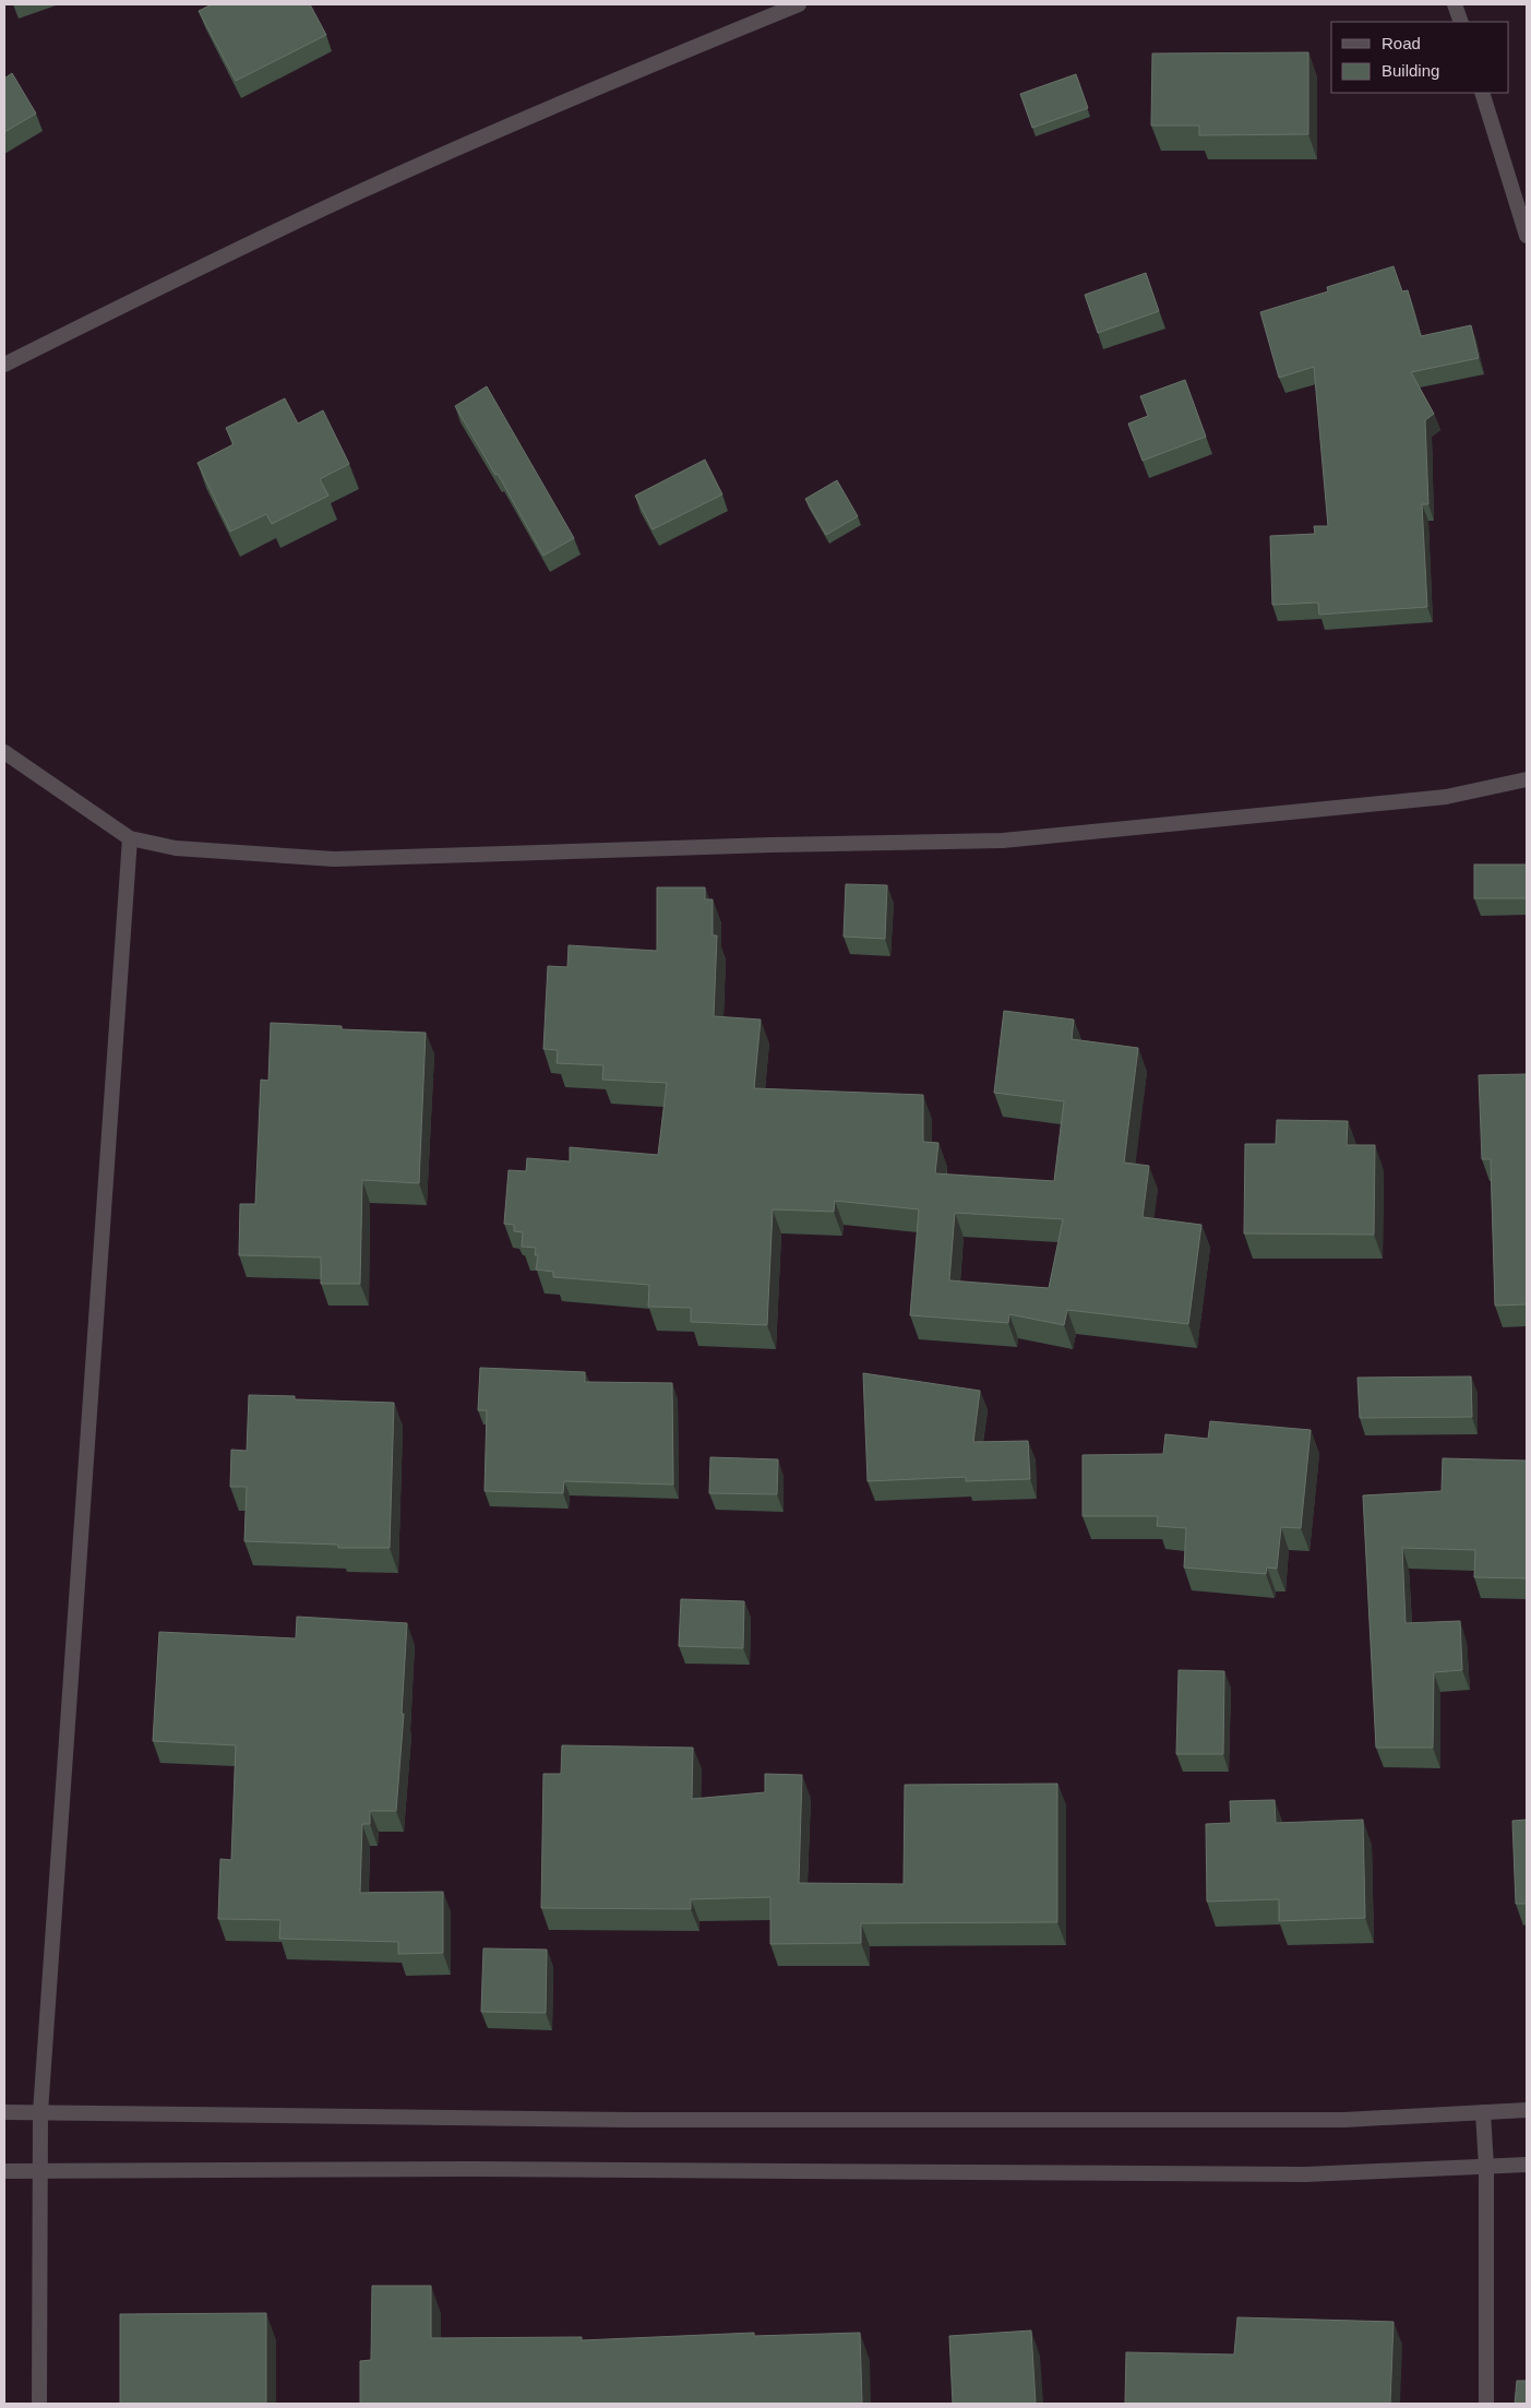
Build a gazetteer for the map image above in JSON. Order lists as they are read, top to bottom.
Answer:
{
  "legend": ["Road", "Building"]
}
